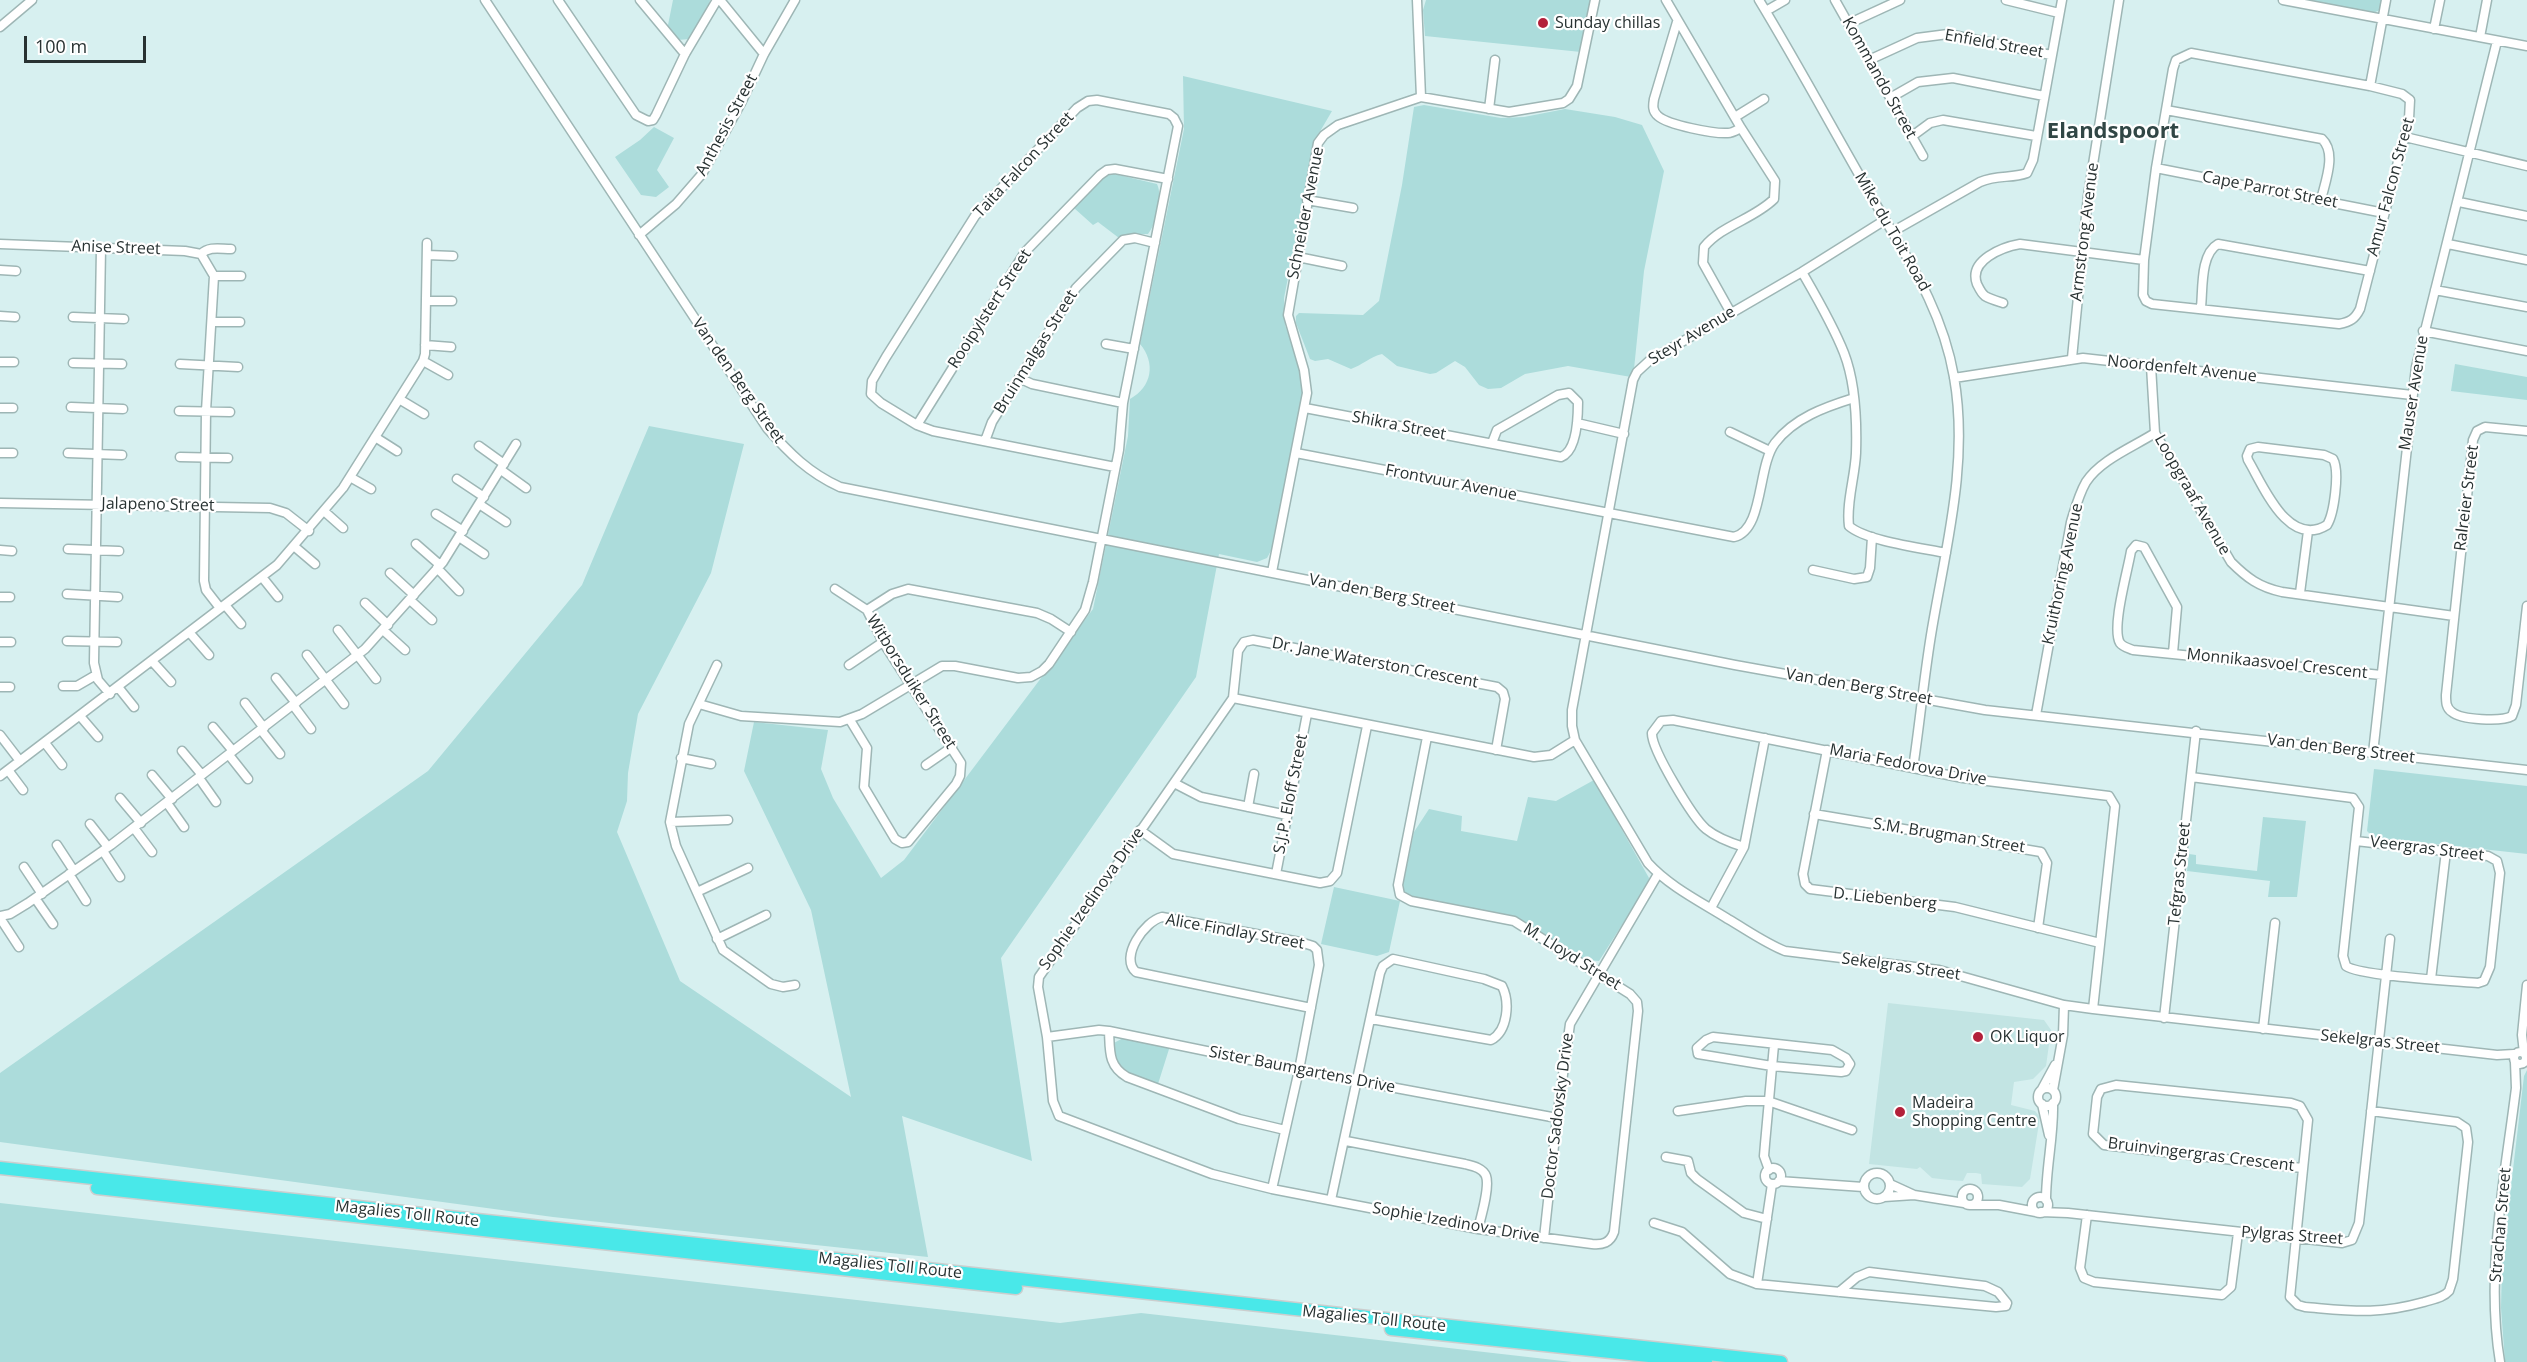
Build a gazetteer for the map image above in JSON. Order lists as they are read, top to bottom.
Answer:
{
  "streets": {
    "highway": ["Magalies Toll Route"],
    "street": [
      "Enfield Street",
      "Kommando Street",
      "Anthesis Street",
      "Taita Falcon Street",
      "Amur Falcon Street",
      "Cape Parrot Street",
      "Schneider Avenue",
      "Mike du Toit Road",
      "Armstrong Avenue",
      "Anise Street",
      "Rooipylstert Street",
      "Steyr Avenue",
      "Bruinmalgas Street",
      "Noordenfelt Avenue",
      "Van den Berg Street",
      "Mauser Avenue",
      "Shikra Street",
      "Frontvuur Avenue",
      "Loopgraaf Avenue",
      "Ralreier Street",
      "Jalapeno Street",
      "Kruithoring Avenue",
      "Dr. Jane Waterston Crescent",
      "Monnikaasvoel Crescent",
      "Witborsduiker Street",
      "Maria Fedorova Drive",
      "S.J.P. Eloff Street",
      "S.M. Brugman Street",
      "Veergras Street",
      "Tefgras Street",
      "Sophie Izedinova Drive",
      "D. Liebenberg",
      "Alice Findlay Street",
      "M. Lloyd Street",
      "Sekelgras Street",
      "Sister Baumgartens Drive",
      "Doctor Sadovsky Drive",
      "Bruinvingergras Crescent",
      "Strachan Street",
      "Pylgras Street"
    ]
  },
  "crossings": [
    ["Enfield Street", "Kommando Street"],
    ["Anthesis Street", "Van den Berg Street"],
    ["Taita Falcon Street", "Rooipylstert Street"],
    ["Taita Falcon Street", "Bruinmalgas Street"],
    ["Taita Falcon Street", "Van den Berg Street"],
    ["Taita Falcon Street", "Witborsduiker Street"],
    ["Amur Falcon Street", "Cape Parrot Street"],
    ["Schneider Avenue", "Van den Berg Street"],
    ["Schneider Avenue", "Shikra Street"],
    ["Schneider Avenue", "Frontvuur Avenue"],
    ["Mike du Toit Road", "Steyr Avenue"],
    ["Mike du Toit Road", "Noordenfelt Avenue"],
    ["Mike du Toit Road", "Van den Berg Street"],
    ["Mike du Toit Road", "Maria Fedorova Drive"],
    ["Armstrong Avenue", "Noordenfelt Avenue"],
    ["Steyr Avenue", "Van den Berg Street"],
    ["Steyr Avenue", "Frontvuur Avenue"],
    ["Steyr Avenue", "Sekelgras Street"],
    ["Noordenfelt Avenue", "Mauser Avenue"],
    ["Noordenfelt Avenue", "Loopgraaf Avenue"],
    ["Van den Berg Street", "Mauser Avenue"],
    ["Van den Berg Street", "Kruithoring Avenue"],
    ["Van den Berg Street", "Tefgras Street"],
    ["Van den Berg Street", "Sekelgras Street"],
    ["Mauser Avenue", "Loopgraaf Avenue"],
    ["Mauser Avenue", "Monnikaasvoel Crescent"],
    ["Loopgraaf Avenue", "Kruithoring Avenue"],
    ["Dr. Jane Waterston Crescent", "Sophie Izedinova Drive"],
    ["Maria Fedorova Drive", "D. Liebenberg"],
    ["Maria Fedorova Drive", "Sekelgras Street"],
    ["S.M. Brugman Street", "D. Liebenberg"],
    ["Tefgras Street", "Sekelgras Street"],
    ["Sophie Izedinova Drive", "Alice Findlay Street"],
    ["Sophie Izedinova Drive", "M. Lloyd Street"],
    ["Sophie Izedinova Drive", "Sister Baumgartens Drive"],
    ["Sophie Izedinova Drive", "Doctor Sadovsky Drive"],
    ["Alice Findlay Street", "Sister Baumgartens Drive"],
    ["M. Lloyd Street", "Doctor Sadovsky Drive"],
    ["Sekelgras Street", "Doctor Sadovsky Drive"],
    ["Sekelgras Street", "Strachan Street"],
    ["Sekelgras Street", "Pylgras Street"],
    ["Sister Baumgartens Drive", "Doctor Sadovsky Drive"],
    ["Bruinvingergras Crescent", "Pylgras Street"]
  ],
  "districts": ["Elandspoort"],
  "places": ["Sunday chillas", "OK Liquor", "Madeira Shopping Centre"],
  "scale_bar": "100 m"
}
